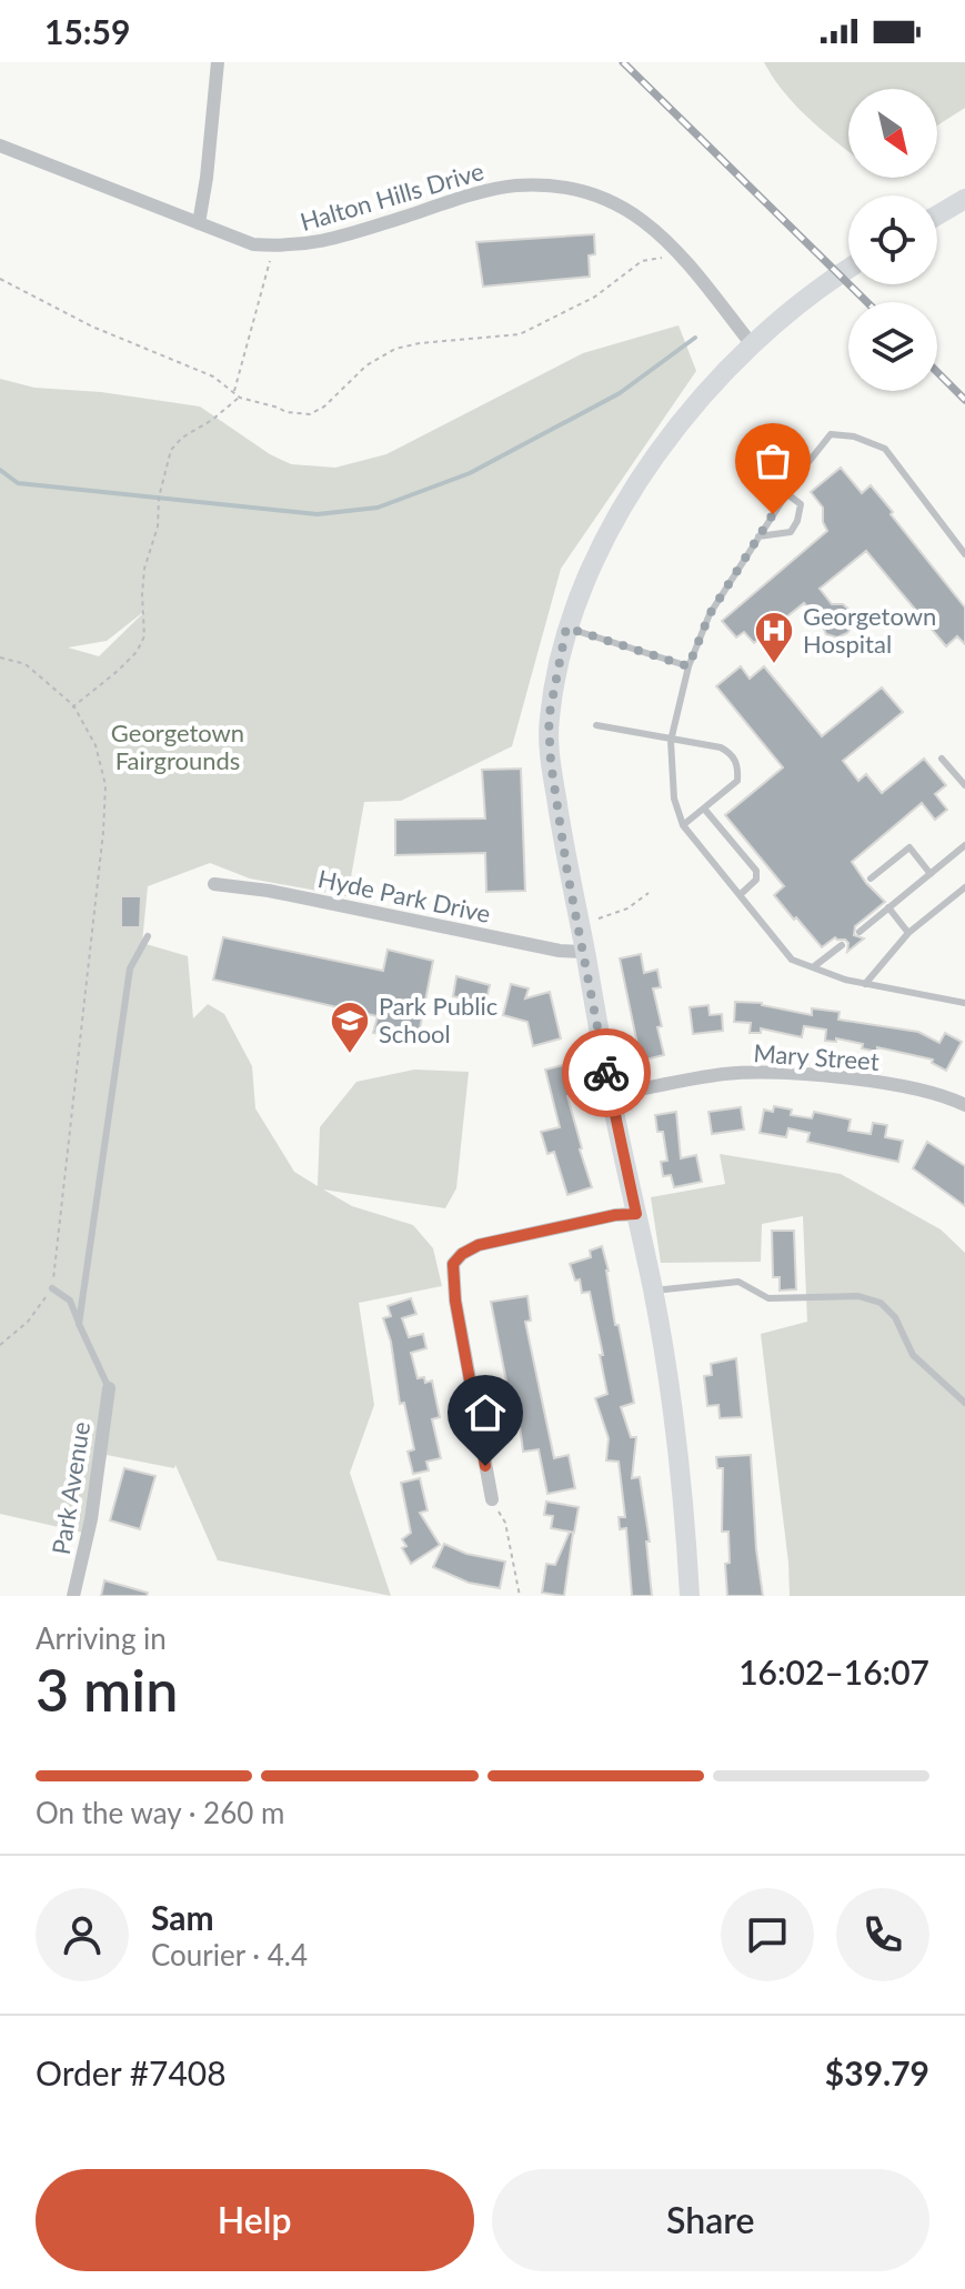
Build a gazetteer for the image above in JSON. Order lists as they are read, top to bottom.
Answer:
{
  "streets": {
    "street": [
      "Halton Hills Drive",
      "Hyde Park Drive",
      "Mary Street",
      "Park Avenue"
    ]
  },
  "parks": ["Georgetown Fairgrounds"],
  "places": {
    "hospital": ["Georgetown Hospital"],
    "school or university": ["Park Public School"]
  },
  "north": "bottom right",
  "page": {
    "status": "15:59",
    "heading": ["3 min", "Arriving in", "16:02–16:07"],
    "panel": [
      "Sam",
      "Courier · 4.4",
      "Order #7408",
      "$39.79"
    ],
    "bar": "On the way · 260 m",
    "buttons": ["Help", "Share"]
  }
}
